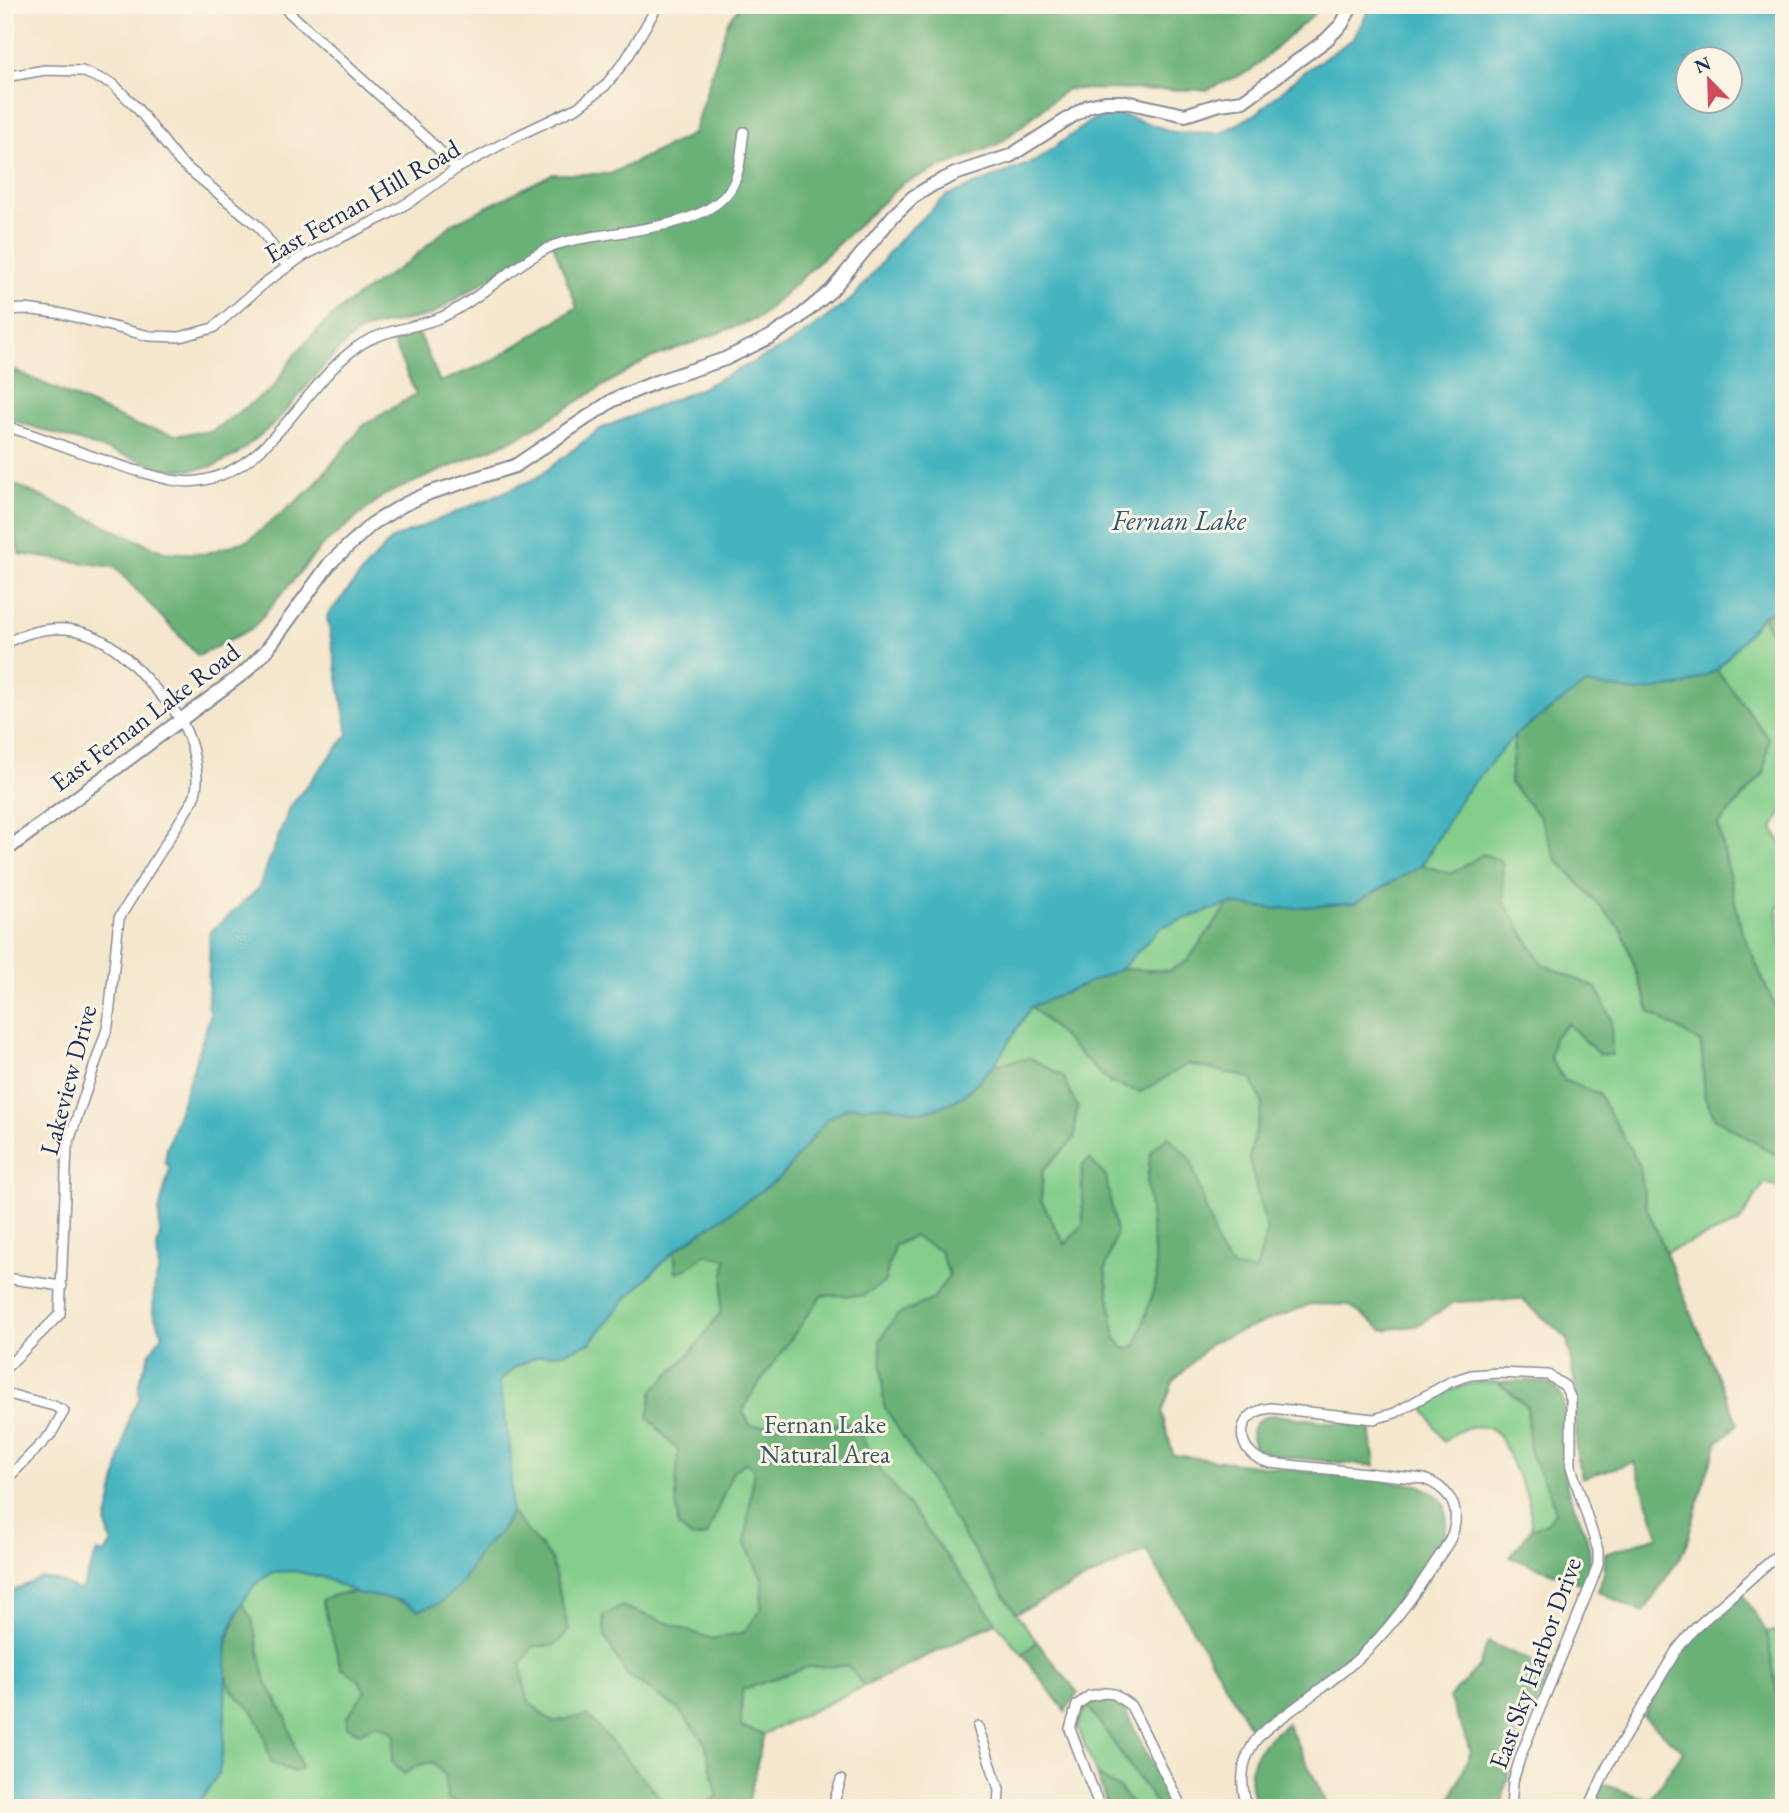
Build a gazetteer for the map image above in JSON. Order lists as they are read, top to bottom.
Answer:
{
  "streets": {
    "street": [
      "East Fernan Hill Road",
      "East Fernan Lake Road",
      "Lakeview Drive",
      "East Sky Harbor Drive"
    ]
  },
  "crossings": [
    ["East Fernan Lake Road", "Lakeview Drive"]
  ],
  "water": ["Fernan Lake"],
  "parks": ["Fernan Lake Natural Area"],
  "north": "top left"
}
